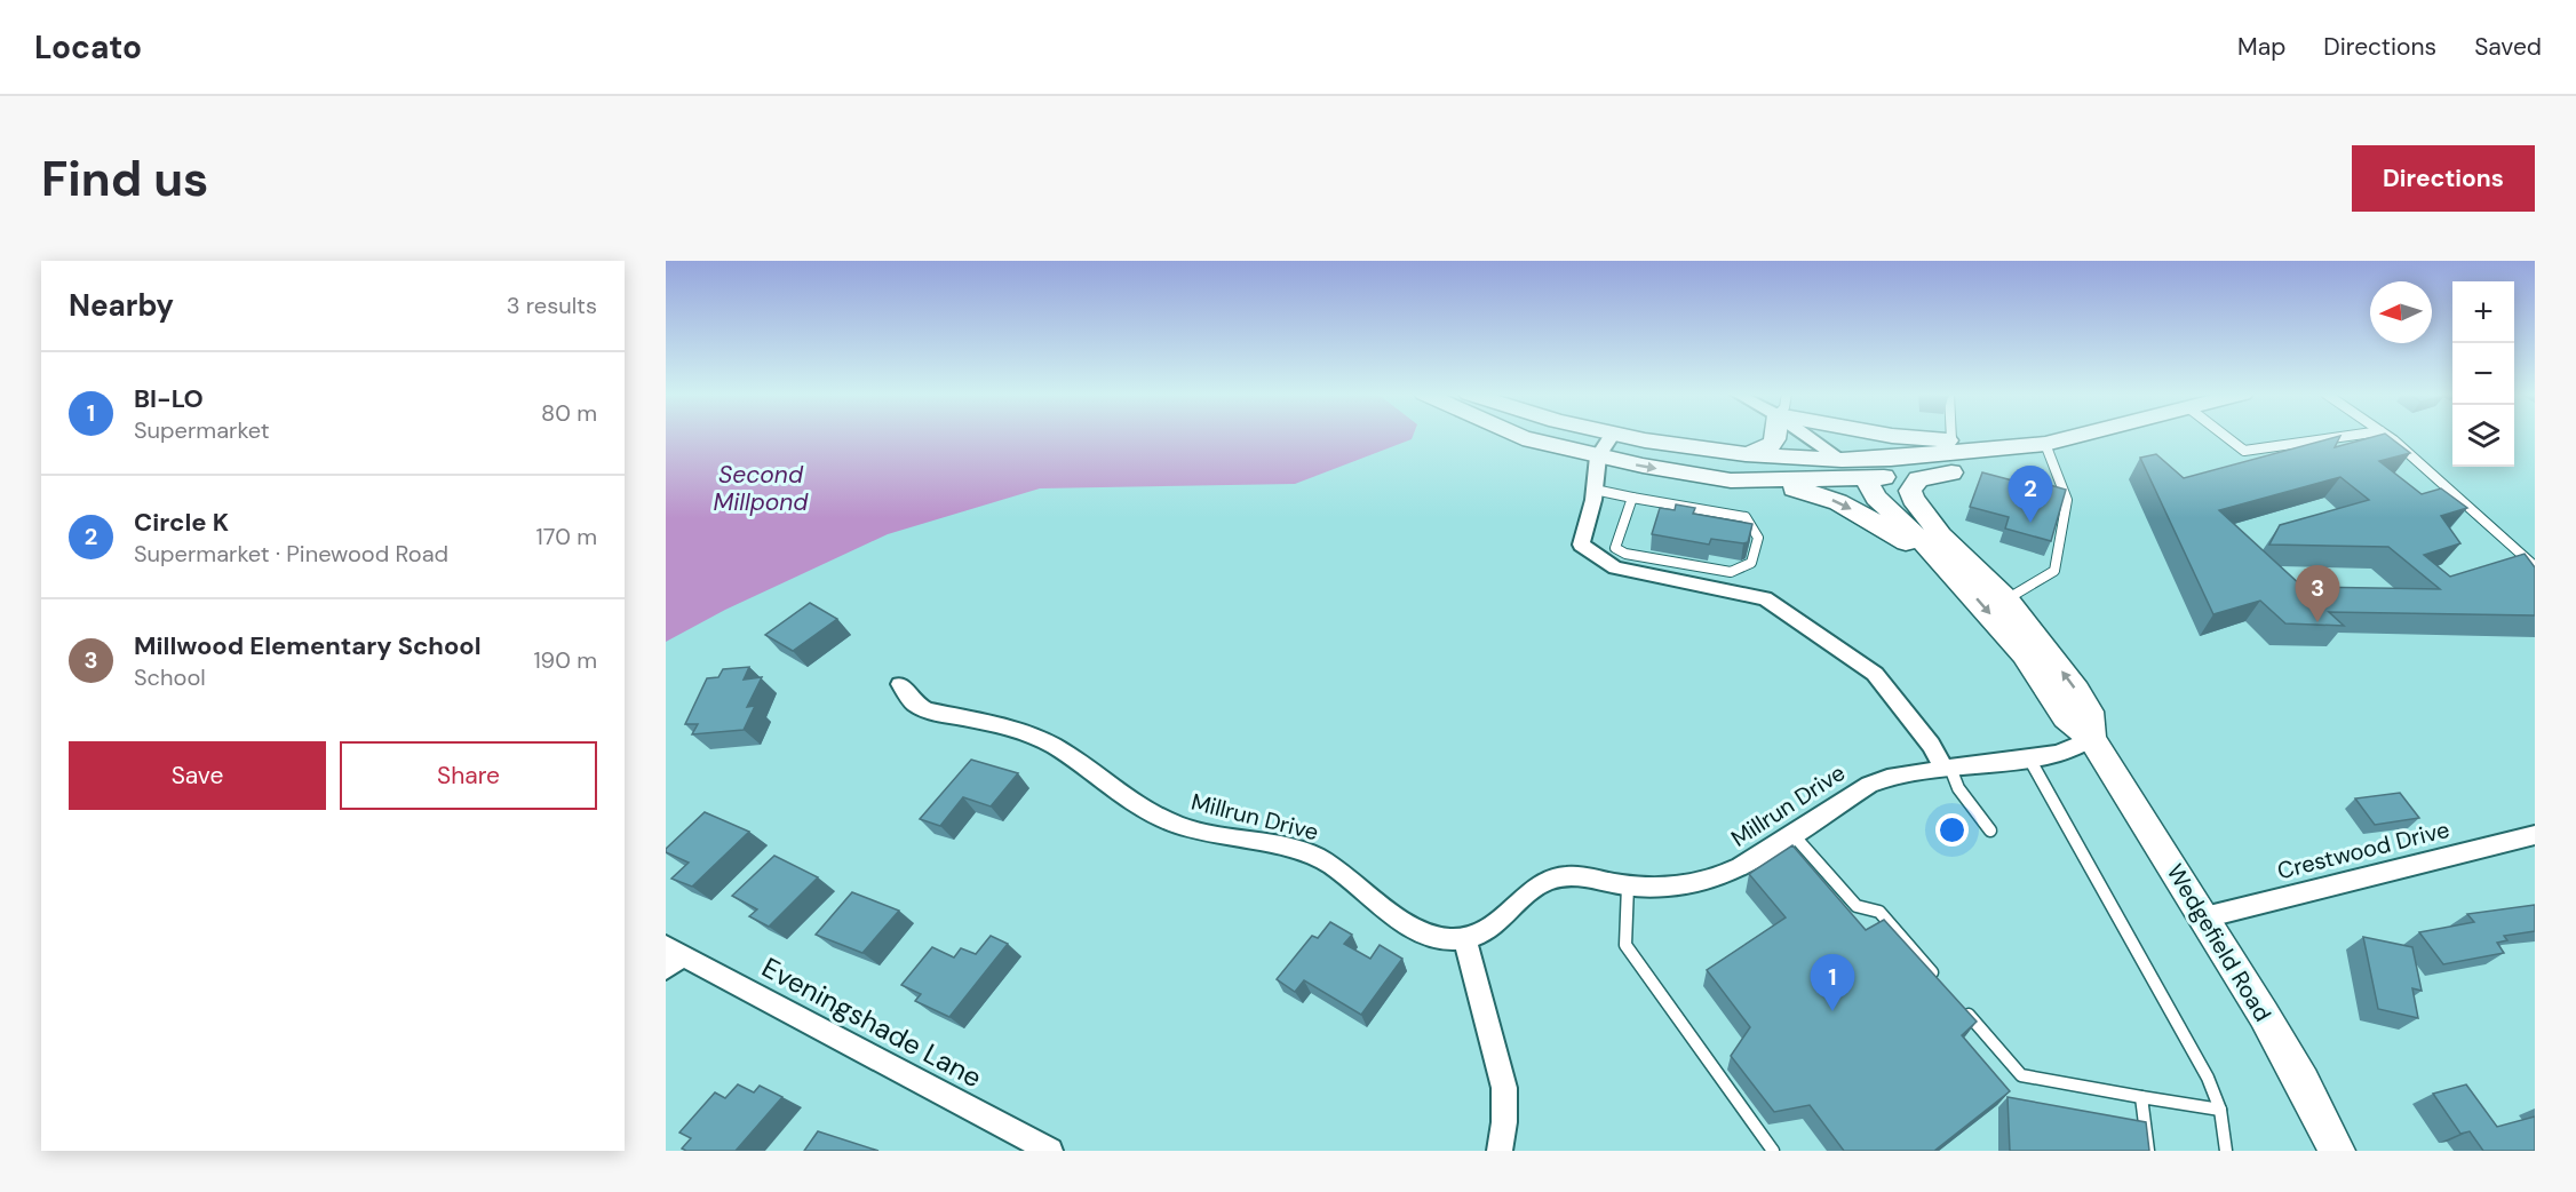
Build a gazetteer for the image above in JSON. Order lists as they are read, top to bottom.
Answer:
{
  "streets": {
    "main road": ["Wedgefield Road"],
    "street": ["Millrun Drive", "Crestwood Drive", "Eveningshade Lane"]
  },
  "crossings": [
    ["Millrun Drive", "Wedgefield Road"],
    ["Crestwood Drive", "Wedgefield Road"]
  ],
  "water": ["Second Millpond"],
  "north": "left",
  "page": {
    "header": "Locato",
    "nav": ["Map", "Directions", "Saved"],
    "buttons": [
      "Directions",
      ["Save", "Share"]
    ],
    "title": "Find us",
    "heading": ["Nearby", "3 results"],
    "map_buttons": ["+", "−"],
    "list": [
      {
        "mark": "1",
        "name": "BI-LO",
        "note": "Supermarket",
        "value": "80 m"
      },
      {
        "mark": "2",
        "name": "Circle K",
        "note": "Supermarket · Pinewood Road",
        "value": "170 m"
      },
      {
        "mark": "3",
        "name": "Millwood Elementary School",
        "note": "School",
        "value": "190 m"
      }
    ],
    "pins": ["2", "3", "1"]
  }
}
